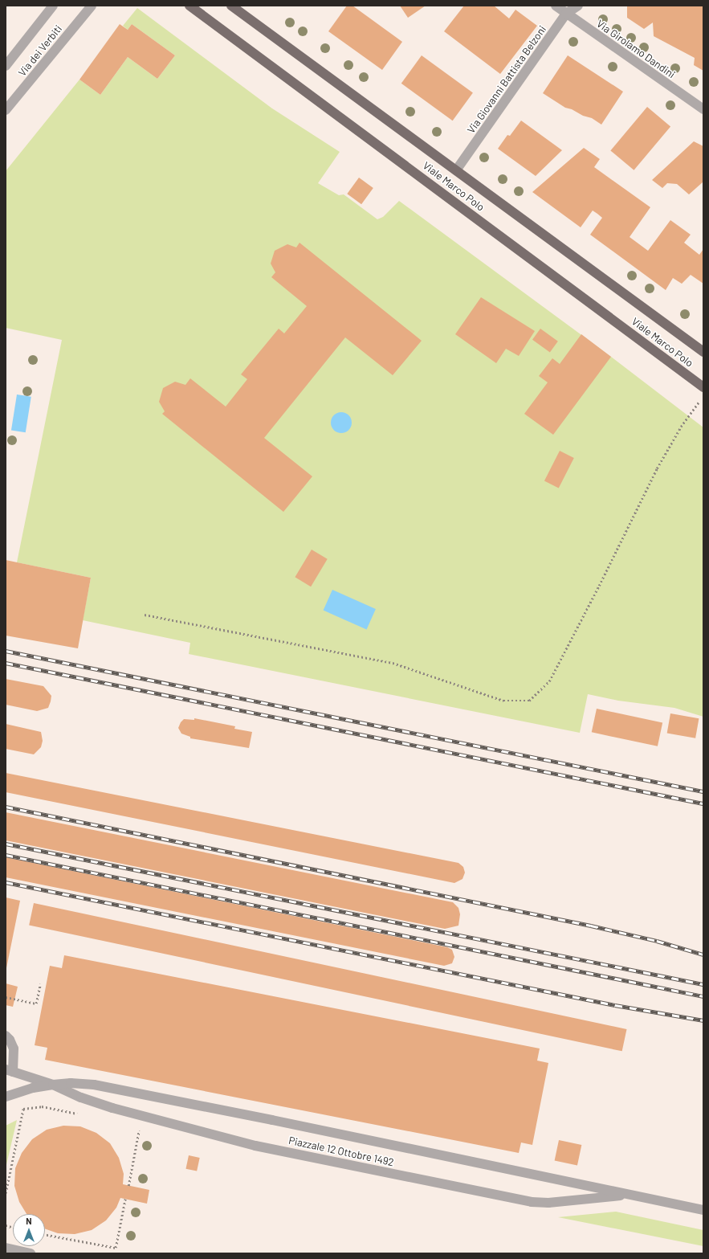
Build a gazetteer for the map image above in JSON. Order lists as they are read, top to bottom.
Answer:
{
  "streets": {
    "main road": ["Viale Marco Polo"],
    "street": [
      "Via Girolamo Dandini",
      "Via dei Verbiti",
      "Via Giovanni Battista Belzoni",
      "Piazzale 12 Ottobre 1492"
    ]
  },
  "crossings": [
    ["Via Girolamo Dandini", "Via Giovanni Battista Belzoni"],
    ["Via Giovanni Battista Belzoni", "Viale Marco Polo"]
  ],
  "north": "top"
}
